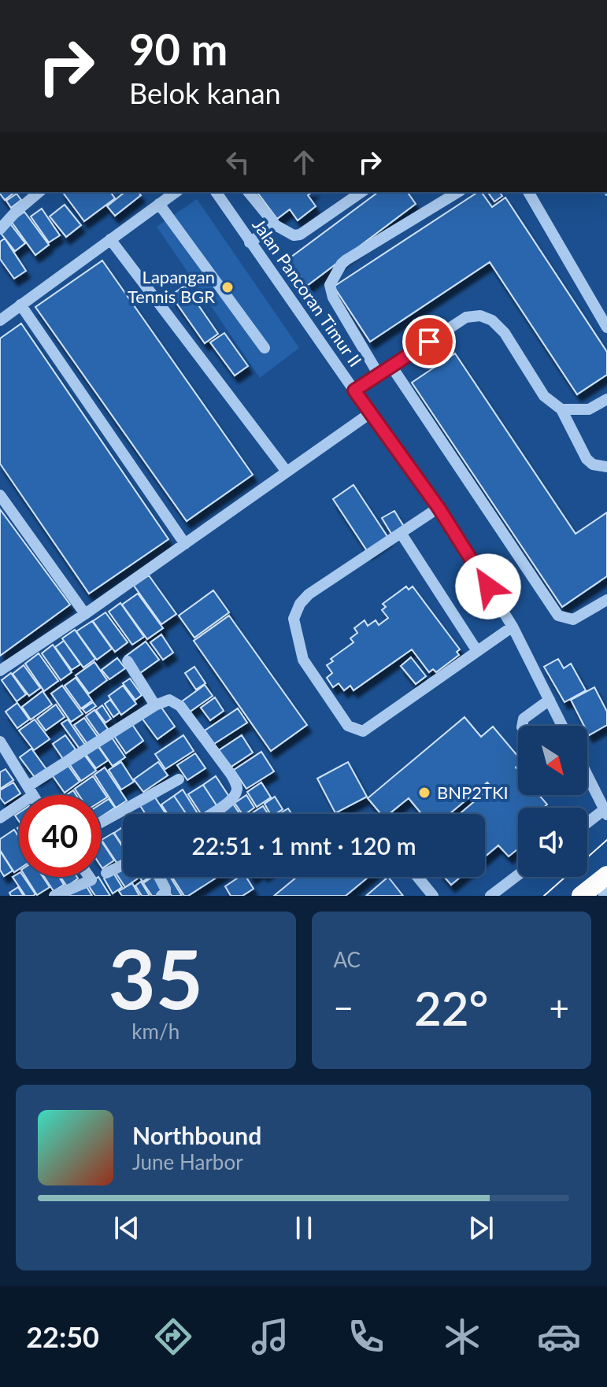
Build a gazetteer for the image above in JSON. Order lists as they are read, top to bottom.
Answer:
{
  "streets": {
    "street": ["Jalan Pancoran Timur II"]
  },
  "places": ["Lapangan Tennis BGR", "BNP2TKI"],
  "north": "bottom right",
  "page": {
    "turn": ["90 m", "Belok kanan"],
    "limit": "40",
    "trip": "22:51 · 1 mnt · 120 m",
    "tile": [
      ["35", "km/h"],
      "AC"
    ],
    "heat": ["−", "22°", "+"],
    "song": ["Northbound", "June Harbor"],
    "tabs": "22:50"
  }
}
